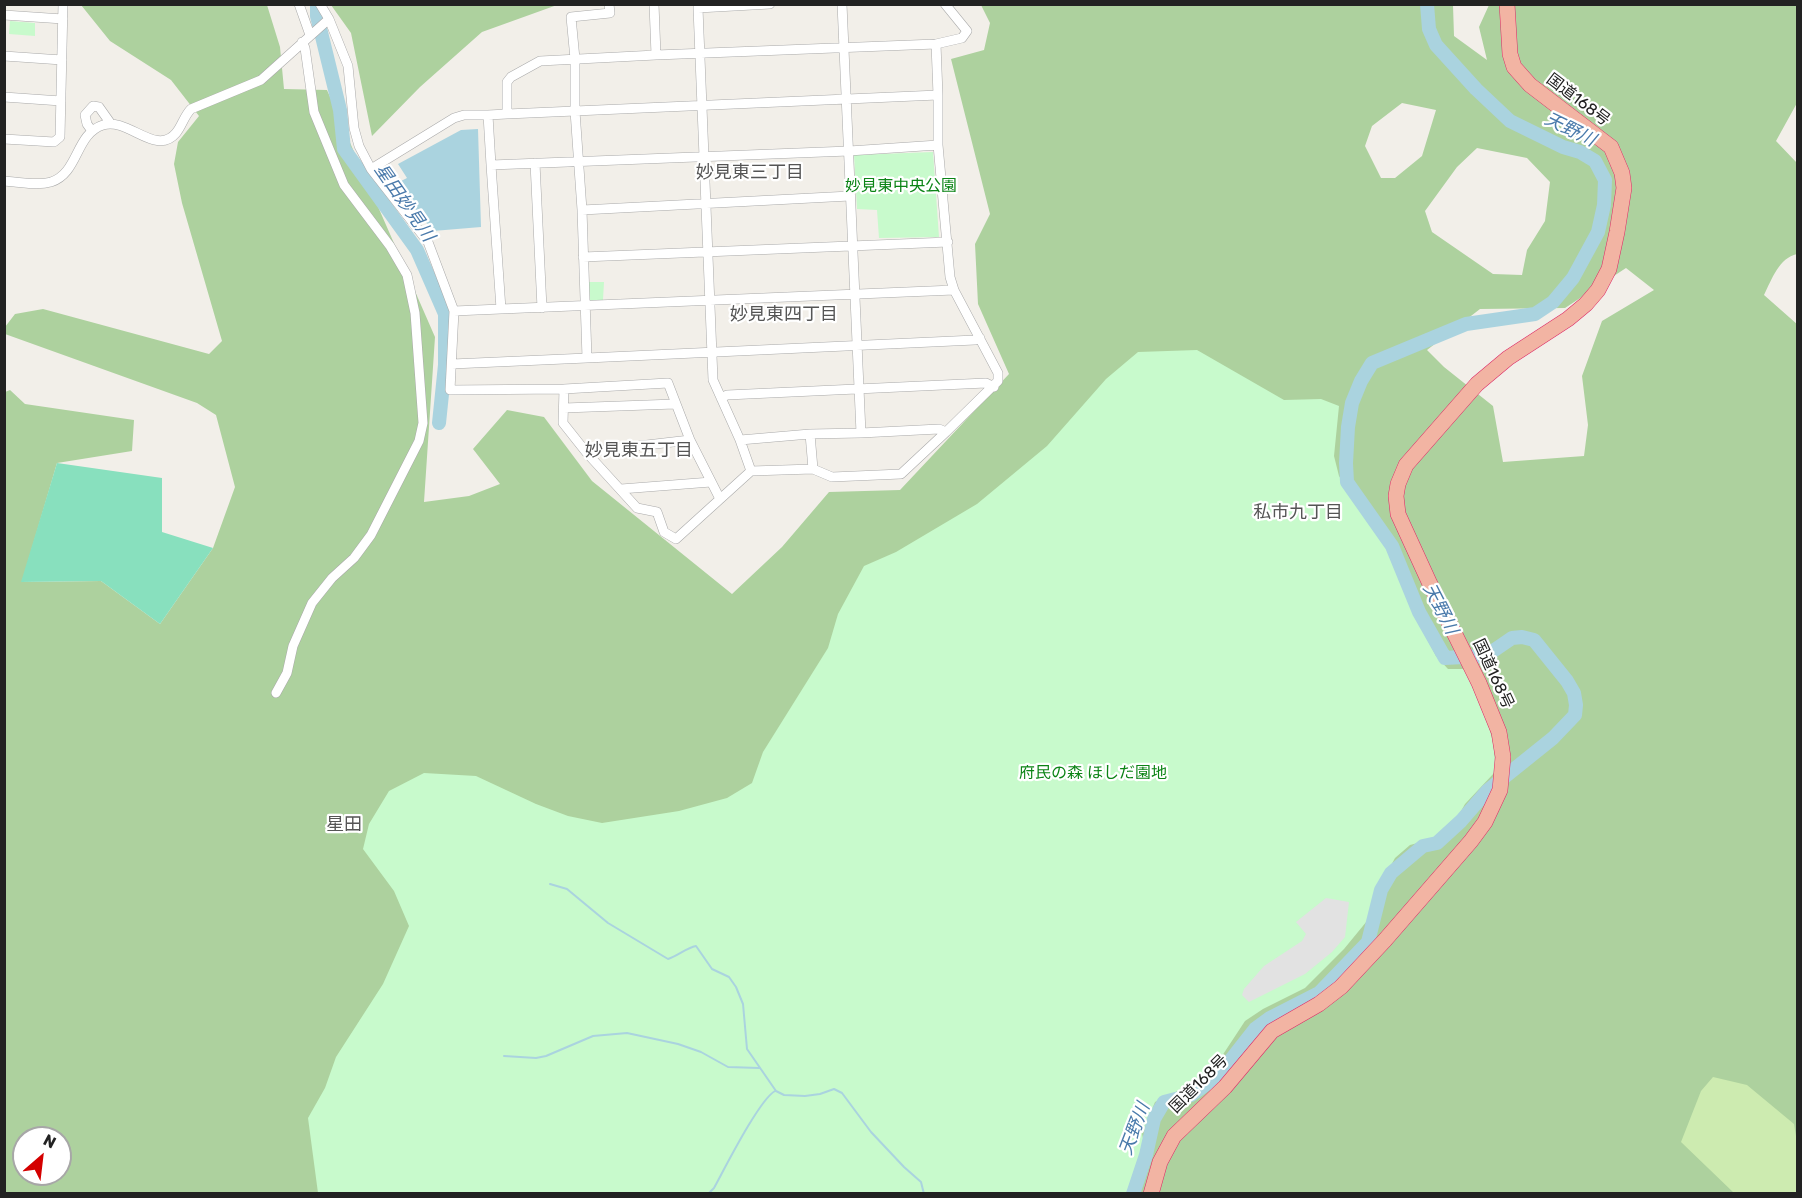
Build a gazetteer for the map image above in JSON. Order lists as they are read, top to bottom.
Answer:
{
  "streets": {
    "highway": ["国道168号"]
  },
  "districts": [
    "妙見東三丁目",
    "妙見東四丁目",
    "妙見東五丁目",
    "私市九丁目",
    "星田"
  ],
  "water": ["天野川", "星田妙見川"],
  "parks": ["妙見東中央公園", "府民の森 ほしだ園地"],
  "north": "top right"
}
